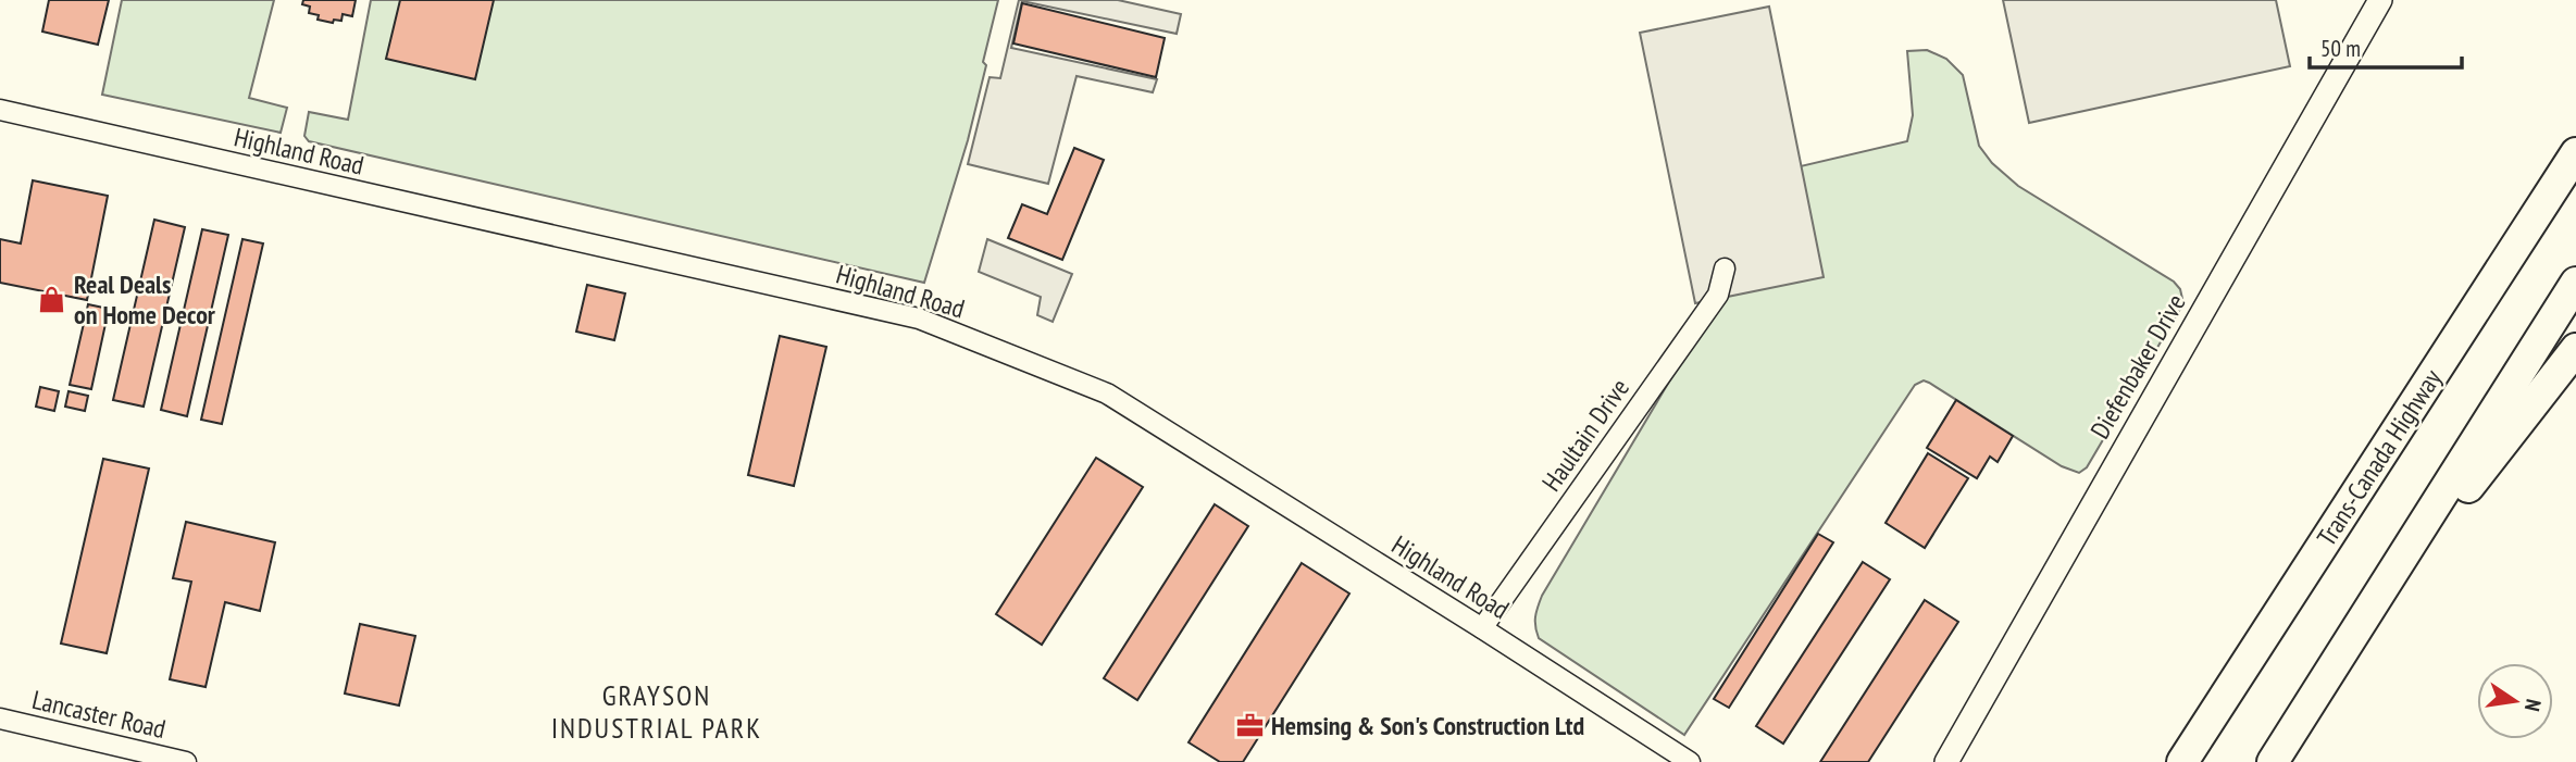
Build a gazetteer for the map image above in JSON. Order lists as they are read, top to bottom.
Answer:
{
  "streets": {
    "highway": ["Trans-Canada Highway"],
    "street": [
      "Highland Road",
      "Diefenbaker Drive",
      "Haultain Drive",
      "Lancaster Road"
    ]
  },
  "crossings": [
    ["Highland Road", "Haultain Drive"]
  ],
  "districts": ["GRAYSON INDUSTRIAL PARK"],
  "places": {
    "shop": ["Real Deals on Home Decor"],
    "office": ["Hemsing & Son's Construction Ltd"]
  },
  "scale_bar": "50 m",
  "north": "right"
}
